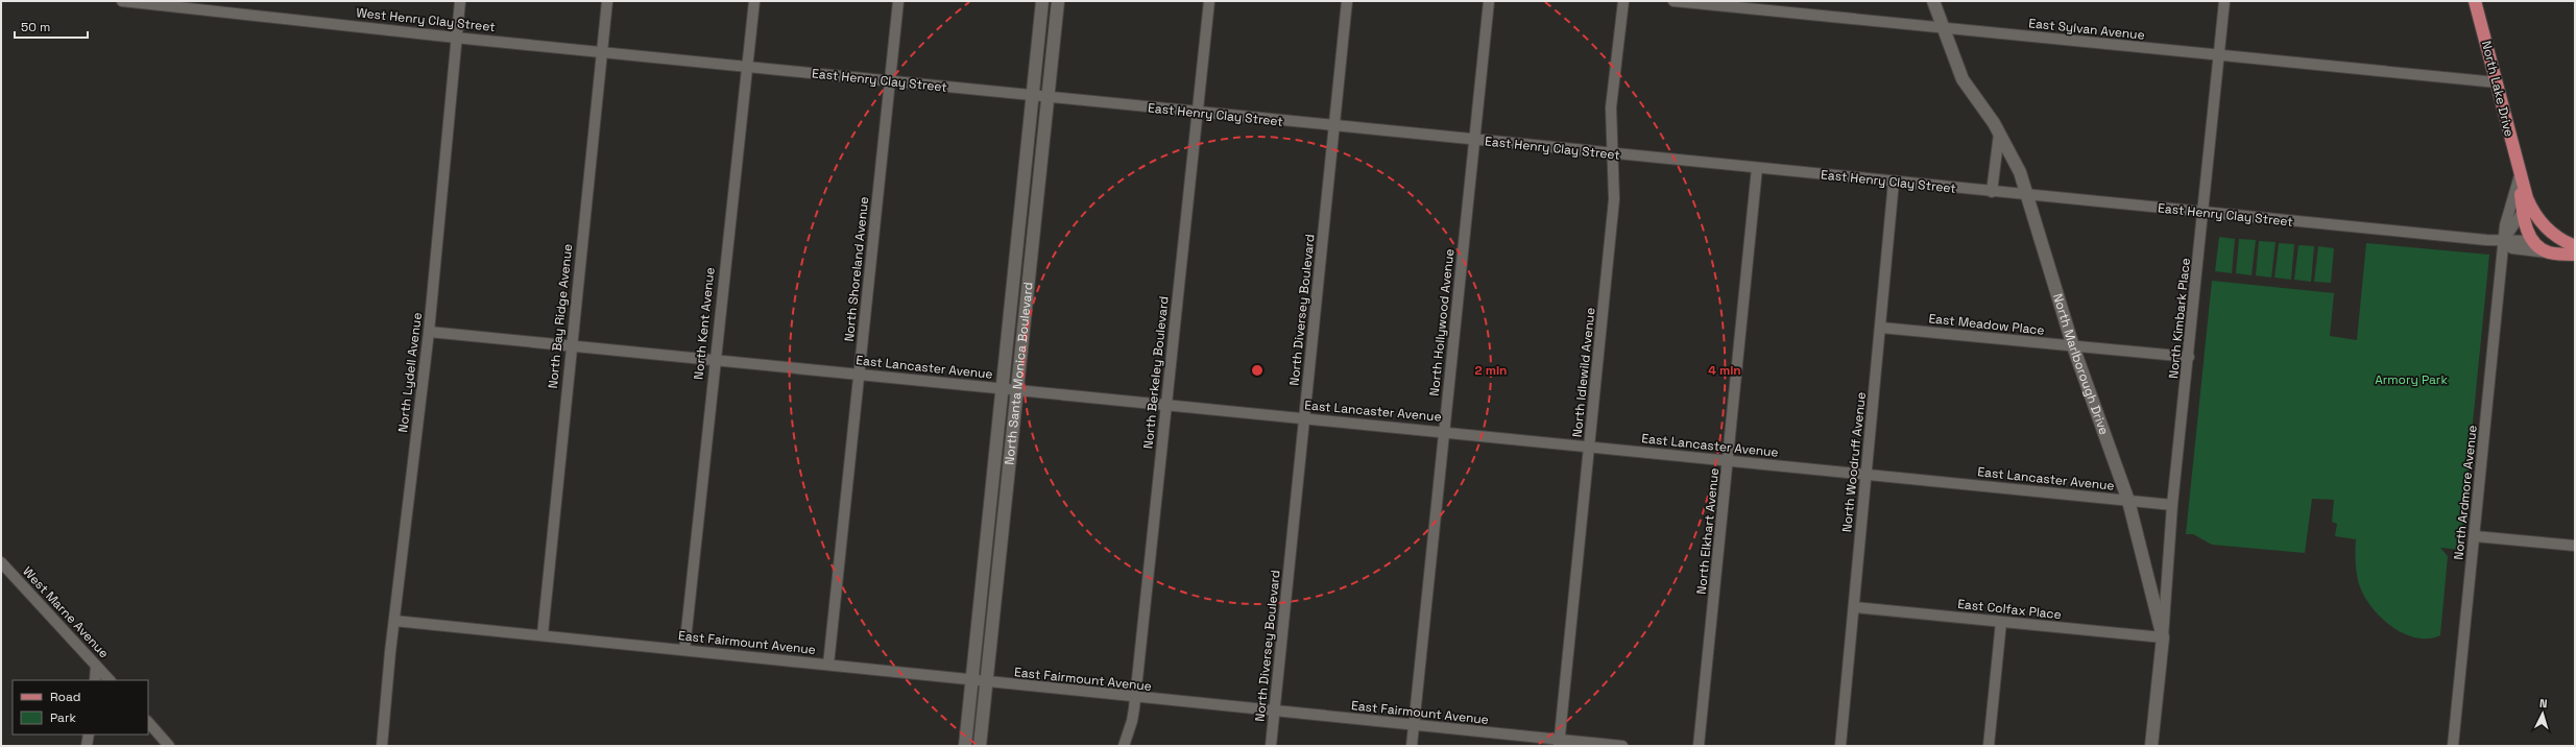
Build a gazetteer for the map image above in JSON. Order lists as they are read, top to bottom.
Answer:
{
  "streets": {
    "main road": ["East Henry Clay Street", "North Lake Drive"],
    "street": [
      "West Henry Clay Street",
      "East Sylvan Avenue",
      "North Shoreland Avenue",
      "North Diversey Boulevard",
      "North Bay Ridge Avenue",
      "North Kimbark Place",
      "North Hollywood Avenue",
      "North Kent Avenue",
      "East Meadow Place",
      "North Marlborough Drive",
      "East Lancaster Avenue",
      "North Lydell Avenue",
      "North Berkeley Boulevard",
      "North Idlewild Avenue",
      "North Santa Monica Boulevard",
      "North Woodruff Avenue",
      "North Ardmore Avenue",
      "North Elkhart Avenue",
      "East Colfax Place",
      "West Marne Avenue",
      "East Fairmount Avenue"
    ]
  },
  "crossings": [
    ["West Henry Clay Street", "East Henry Clay Street"],
    ["West Henry Clay Street", "North Bay Ridge Avenue"],
    ["West Henry Clay Street", "North Lydell Avenue"],
    ["East Sylvan Avenue", "North Lake Drive"],
    ["East Sylvan Avenue", "North Kimbark Place"],
    ["East Sylvan Avenue", "North Marlborough Drive"],
    ["East Henry Clay Street", "North Lake Drive"],
    ["East Henry Clay Street", "North Shoreland Avenue"],
    ["East Henry Clay Street", "North Diversey Boulevard"],
    ["East Henry Clay Street", "North Bay Ridge Avenue"],
    ["East Henry Clay Street", "North Kimbark Place"],
    ["East Henry Clay Street", "North Hollywood Avenue"],
    ["East Henry Clay Street", "North Kent Avenue"],
    ["East Henry Clay Street", "North Marlborough Drive"],
    ["East Henry Clay Street", "North Berkeley Boulevard"],
    ["East Henry Clay Street", "North Idlewild Avenue"],
    ["East Henry Clay Street", "North Santa Monica Boulevard"],
    ["East Henry Clay Street", "North Woodruff Avenue"],
    ["East Henry Clay Street", "North Ardmore Avenue"],
    ["East Henry Clay Street", "North Elkhart Avenue"],
    ["North Lake Drive", "North Ardmore Avenue"],
    ["North Shoreland Avenue", "East Lancaster Avenue"],
    ["North Shoreland Avenue", "East Fairmount Avenue"],
    ["North Diversey Boulevard", "East Lancaster Avenue"],
    ["North Diversey Boulevard", "East Fairmount Avenue"],
    ["North Bay Ridge Avenue", "East Lancaster Avenue"],
    ["North Bay Ridge Avenue", "East Fairmount Avenue"],
    ["North Kimbark Place", "East Meadow Place"],
    ["North Kimbark Place", "North Marlborough Drive"],
    ["North Kimbark Place", "East Lancaster Avenue"],
    ["North Kimbark Place", "East Colfax Place"],
    ["North Hollywood Avenue", "East Lancaster Avenue"],
    ["North Hollywood Avenue", "East Fairmount Avenue"],
    ["North Kent Avenue", "East Lancaster Avenue"],
    ["North Kent Avenue", "East Fairmount Avenue"],
    ["East Meadow Place", "North Marlborough Drive"],
    ["East Meadow Place", "North Woodruff Avenue"],
    ["North Marlborough Drive", "East Lancaster Avenue"],
    ["North Marlborough Drive", "East Colfax Place"],
    ["East Lancaster Avenue", "North Lydell Avenue"],
    ["East Lancaster Avenue", "North Berkeley Boulevard"],
    ["East Lancaster Avenue", "North Idlewild Avenue"],
    ["East Lancaster Avenue", "North Santa Monica Boulevard"],
    ["East Lancaster Avenue", "North Woodruff Avenue"],
    ["East Lancaster Avenue", "North Elkhart Avenue"],
    ["North Lydell Avenue", "East Fairmount Avenue"],
    ["North Berkeley Boulevard", "East Fairmount Avenue"],
    ["North Idlewild Avenue", "East Fairmount Avenue"],
    ["North Santa Monica Boulevard", "East Fairmount Avenue"],
    ["North Woodruff Avenue", "East Colfax Place"]
  ],
  "parks": ["Armory Park"],
  "legend": ["Road", "Park"],
  "scale_bar": "50 m",
  "north": "top",
  "rings": ["2 min", "4 min"]
}
